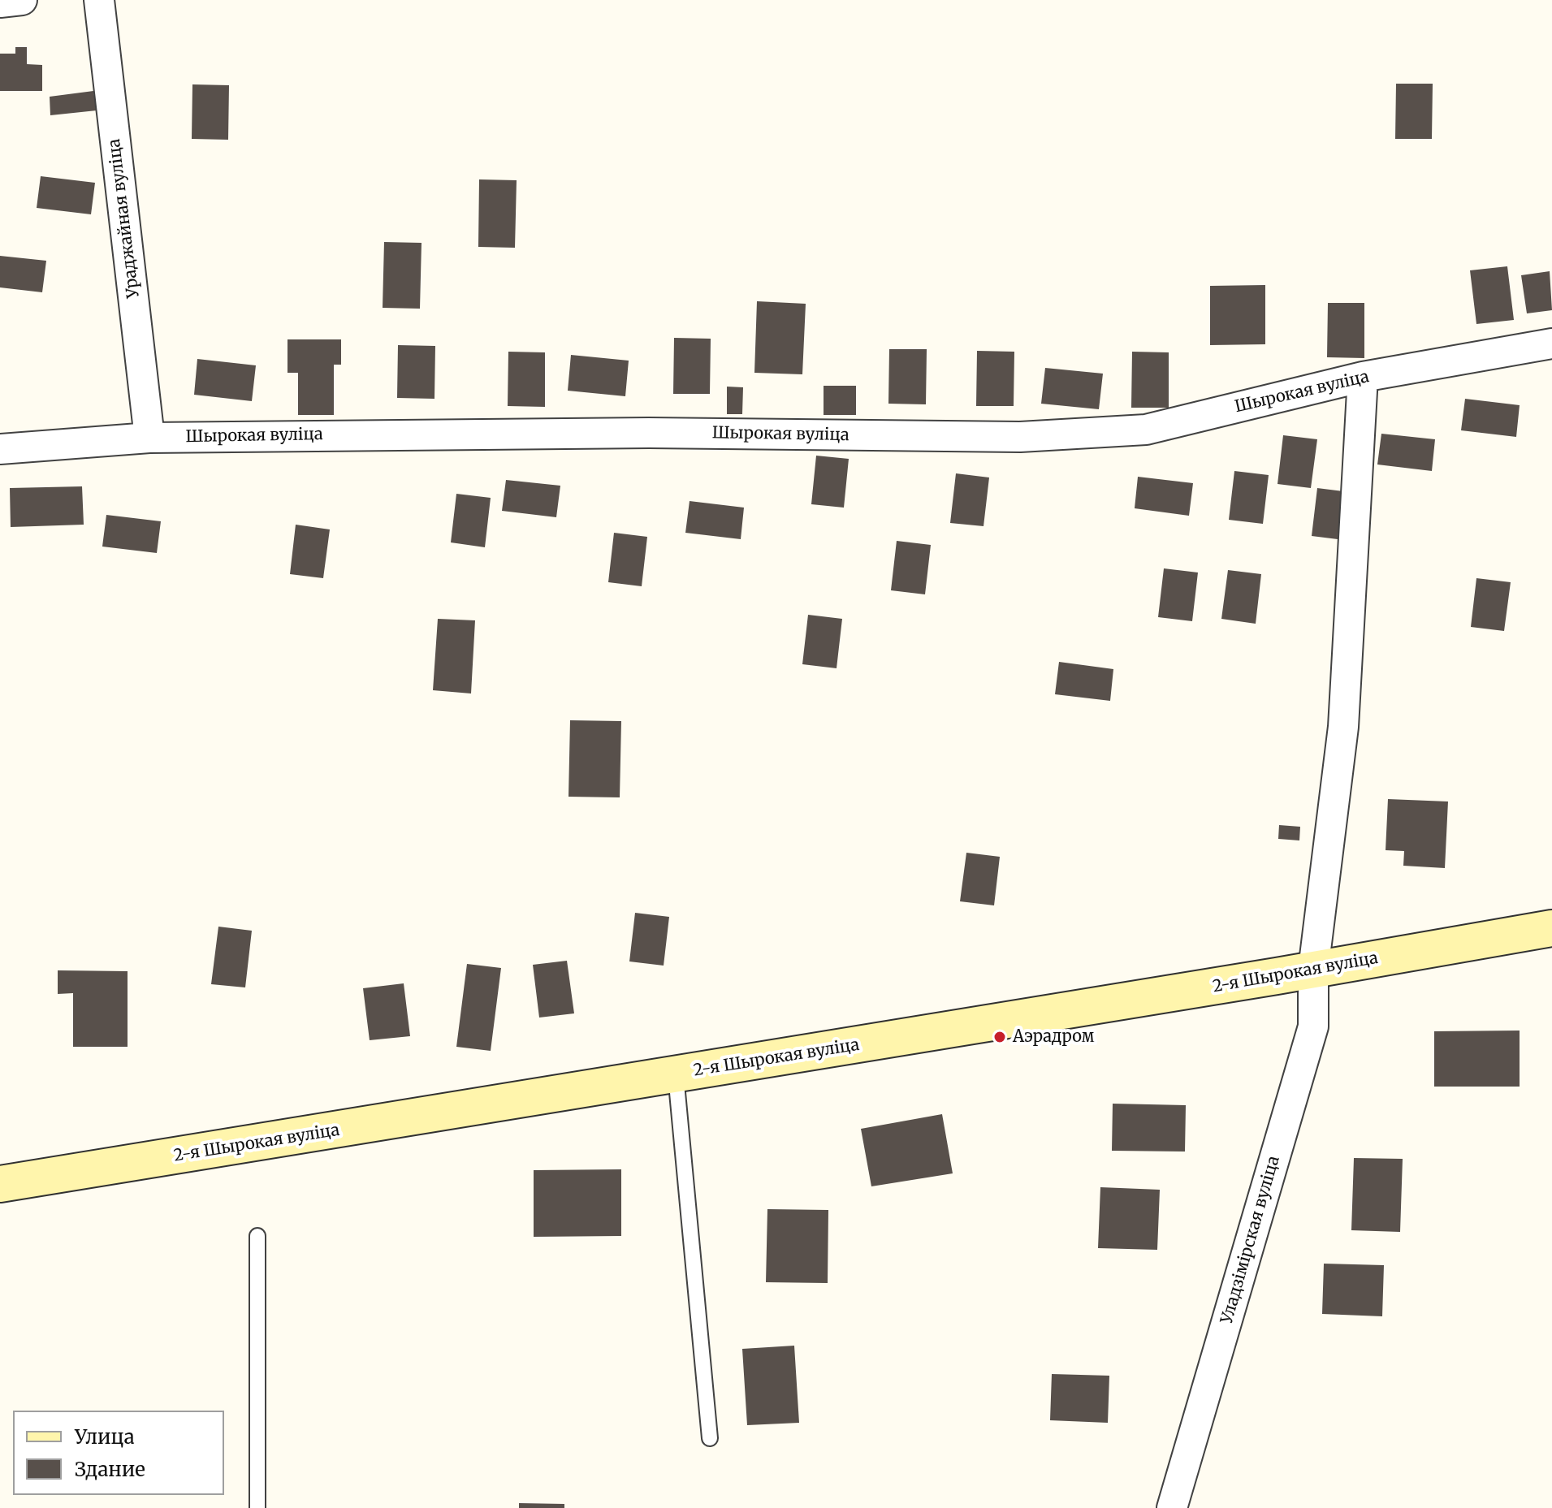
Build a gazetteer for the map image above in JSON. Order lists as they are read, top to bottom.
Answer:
{
  "streets": {
    "street": [
      "Ураджайная вуліца",
      "Шырокая вуліца",
      "2-я Шырокая вуліца",
      "Уладзімірская вуліца"
    ]
  },
  "crossings": [
    ["Ураджайная вуліца", "Шырокая вуліца"],
    ["Шырокая вуліца", "Уладзімірская вуліца"],
    ["2-я Шырокая вуліца", "Уладзімірская вуліца"]
  ],
  "places": ["Аэрадром"],
  "legend": ["Улица", "Здание"]
}
